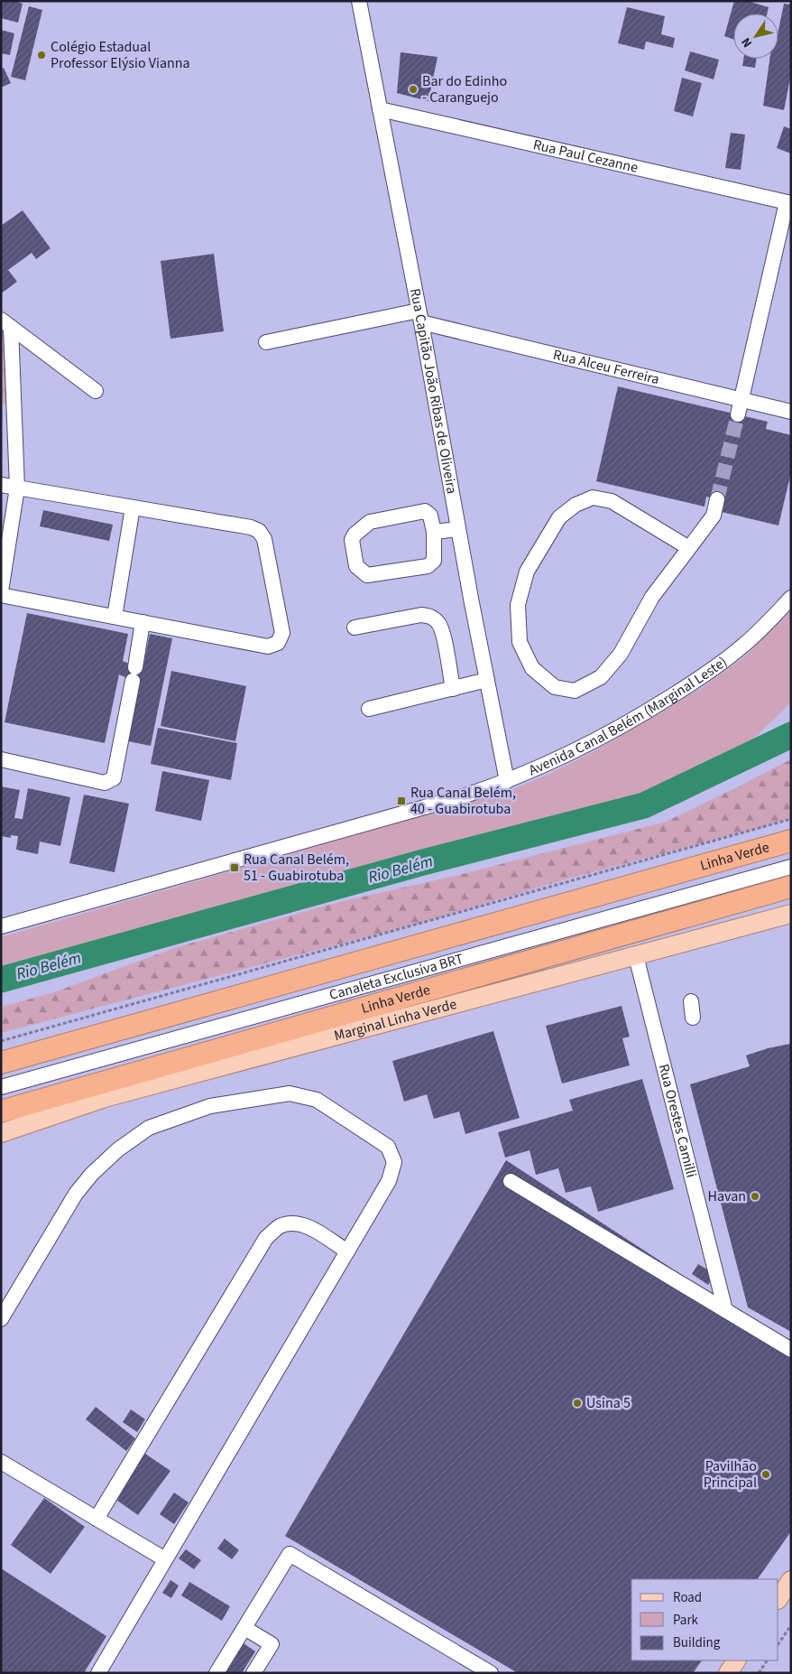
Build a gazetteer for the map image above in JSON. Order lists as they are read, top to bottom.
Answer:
{
  "streets": {
    "highway": ["Linha Verde"],
    "main road": ["Marginal Linha Verde"],
    "street": [
      "Rua Paul Cezanne",
      "Rua Alceu Ferreira",
      "Rua Capitão João Ribas de Oliveira",
      "Avenida Canal Belém (Marginal Leste)",
      "Canaleta Exclusiva BRT",
      "Rua Orestes Camilli"
    ]
  },
  "crossings": [
    ["Rua Paul Cezanne", "Rua Capitão João Ribas de Oliveira"],
    ["Rua Alceu Ferreira", "Rua Capitão João Ribas de Oliveira"],
    ["Rua Capitão João Ribas de Oliveira", "Avenida Canal Belém (Marginal Leste)"],
    ["Marginal Linha Verde", "Rua Orestes Camilli"]
  ],
  "water": ["Rio Belém"],
  "places": {
    "other": [
      "Colégio Estadual Professor Elýsio Vianna",
      "Bar do Edinho - Caranguejo",
      "Havan",
      "Usina 5",
      "Pavilhão Principal"
    ],
    "transit": ["Rua Canal Belém, 40 - Guabirotuba", "Rua Canal Belém, 51 - Guabirotuba"]
  },
  "legend": ["Road", "Park", "Building"],
  "north": "bottom left"
}
